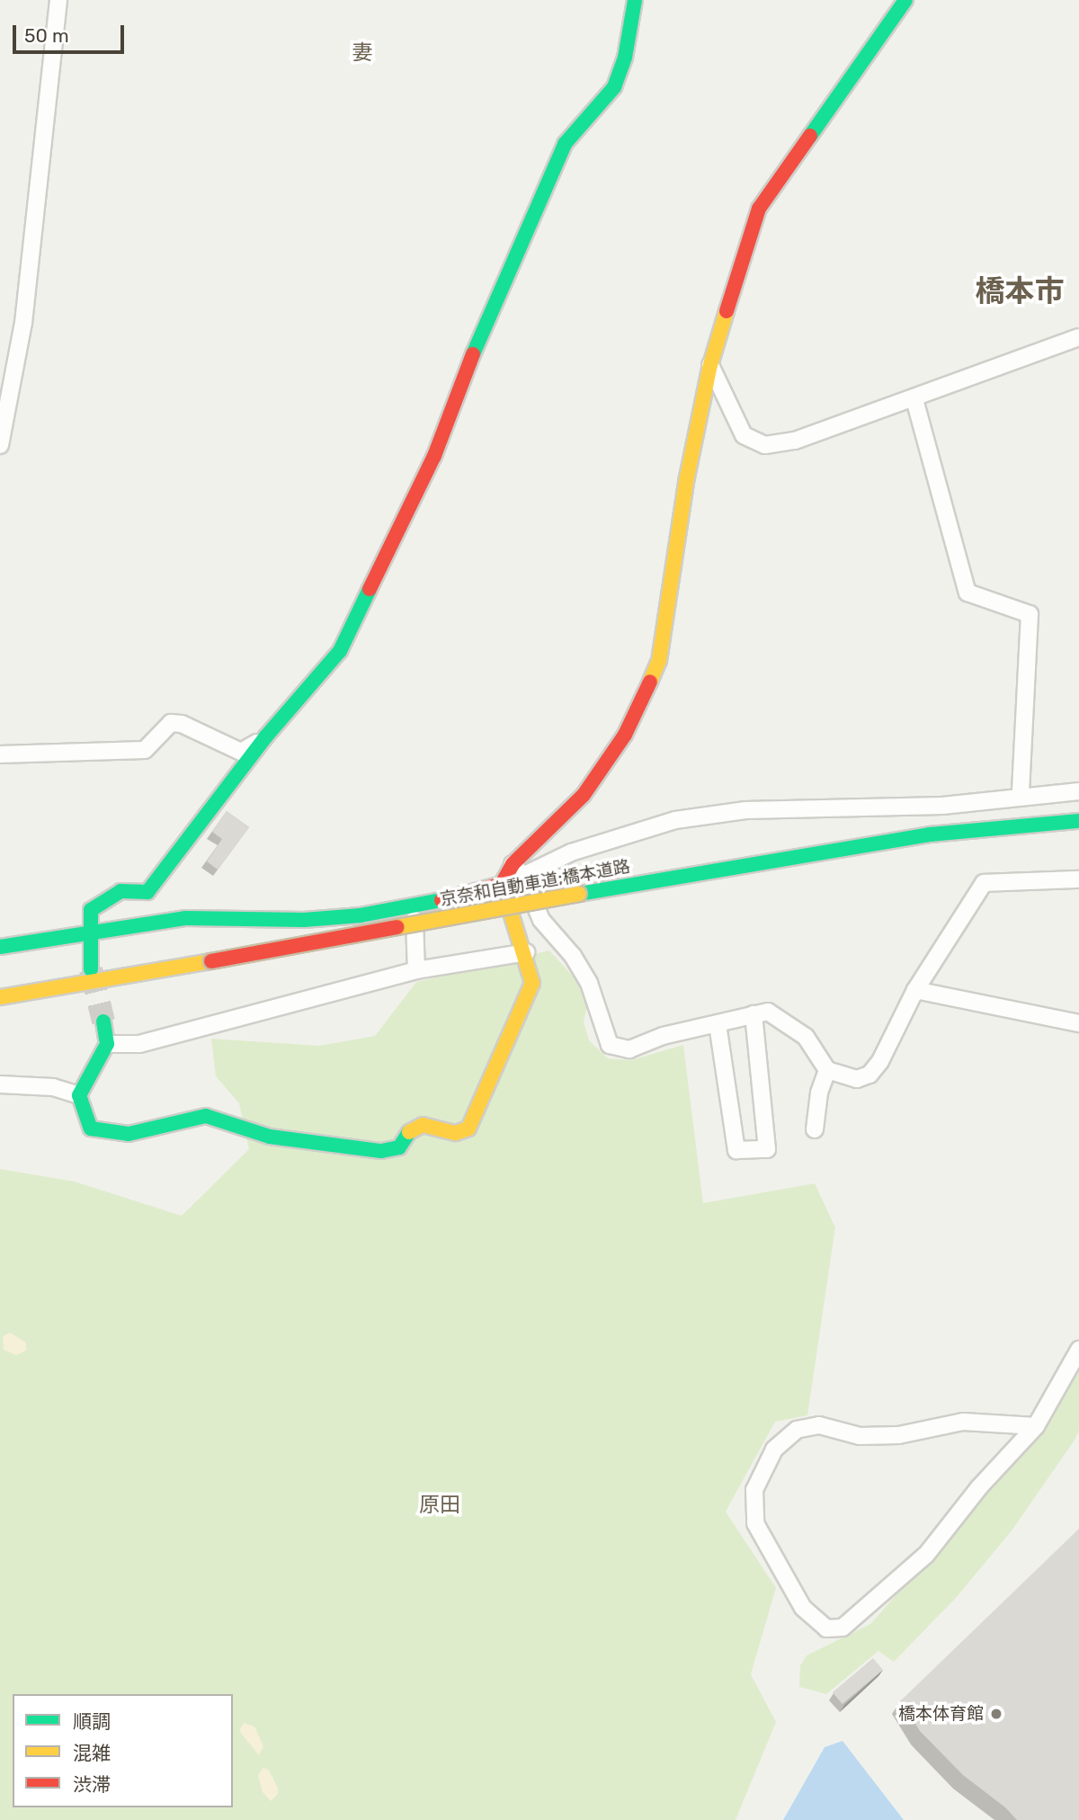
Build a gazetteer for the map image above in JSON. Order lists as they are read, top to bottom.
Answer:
{
  "streets": {
    "main road": ["京奈和自動車道;橋本道路"]
  },
  "districts": ["妻", "橋本市", "原田"],
  "places": ["橋本体育館"],
  "legend": ["順調", "混雑", "渋滞"],
  "scale_bar": "50 m"
}
